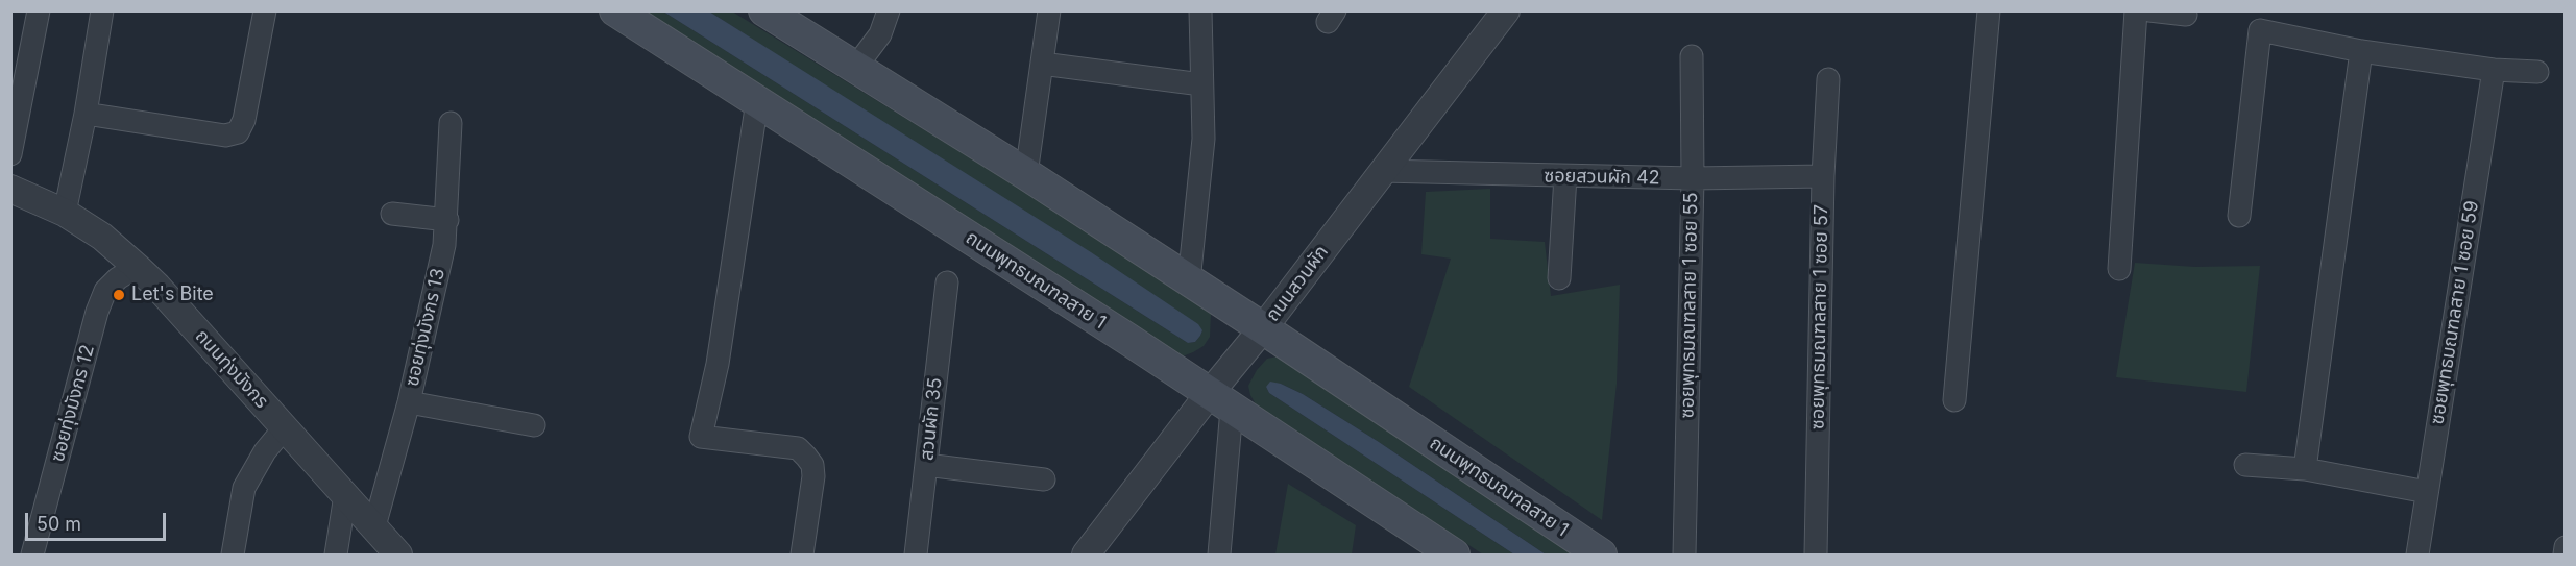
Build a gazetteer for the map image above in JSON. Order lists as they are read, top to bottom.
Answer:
{
  "streets": {
    "main road": ["ถนนพุทธมณฑลสาย 1"],
    "street": [
      "ซอยสวนผัก 42",
      "ถนนสวนผัก",
      "ซอยพุทธมณฑลสาย 1 ซอย 55",
      "ซอยพุทธมณฑลสาย 1 ซอย 59",
      "ซอยพุทธมณฑลสาย 1 ซอย 57",
      "ซอยทุ่งมังกร 13",
      "ถนนทุ่งมังกร",
      "ซอยทุ่งมังกร 12",
      "สวนผัก 35"
    ]
  },
  "crossings": [
    ["ซอยสวนผัก 42", "ถนนสวนผัก"],
    ["ซอยสวนผัก 42", "ซอยพุทธมณฑลสาย 1 ซอย 55"],
    ["ซอยสวนผัก 42", "ซอยพุทธมณฑลสาย 1 ซอย 57"],
    ["ถนนพุทธมณฑลสาย 1", "ถนนสวนผัก"],
    ["ซอยทุ่งมังกร 13", "ถนนทุ่งมังกร"],
    ["ถนนทุ่งมังกร", "ซอยทุ่งมังกร 12"]
  ],
  "places": ["Let's Bite"],
  "scale_bar": "50 m"
}
